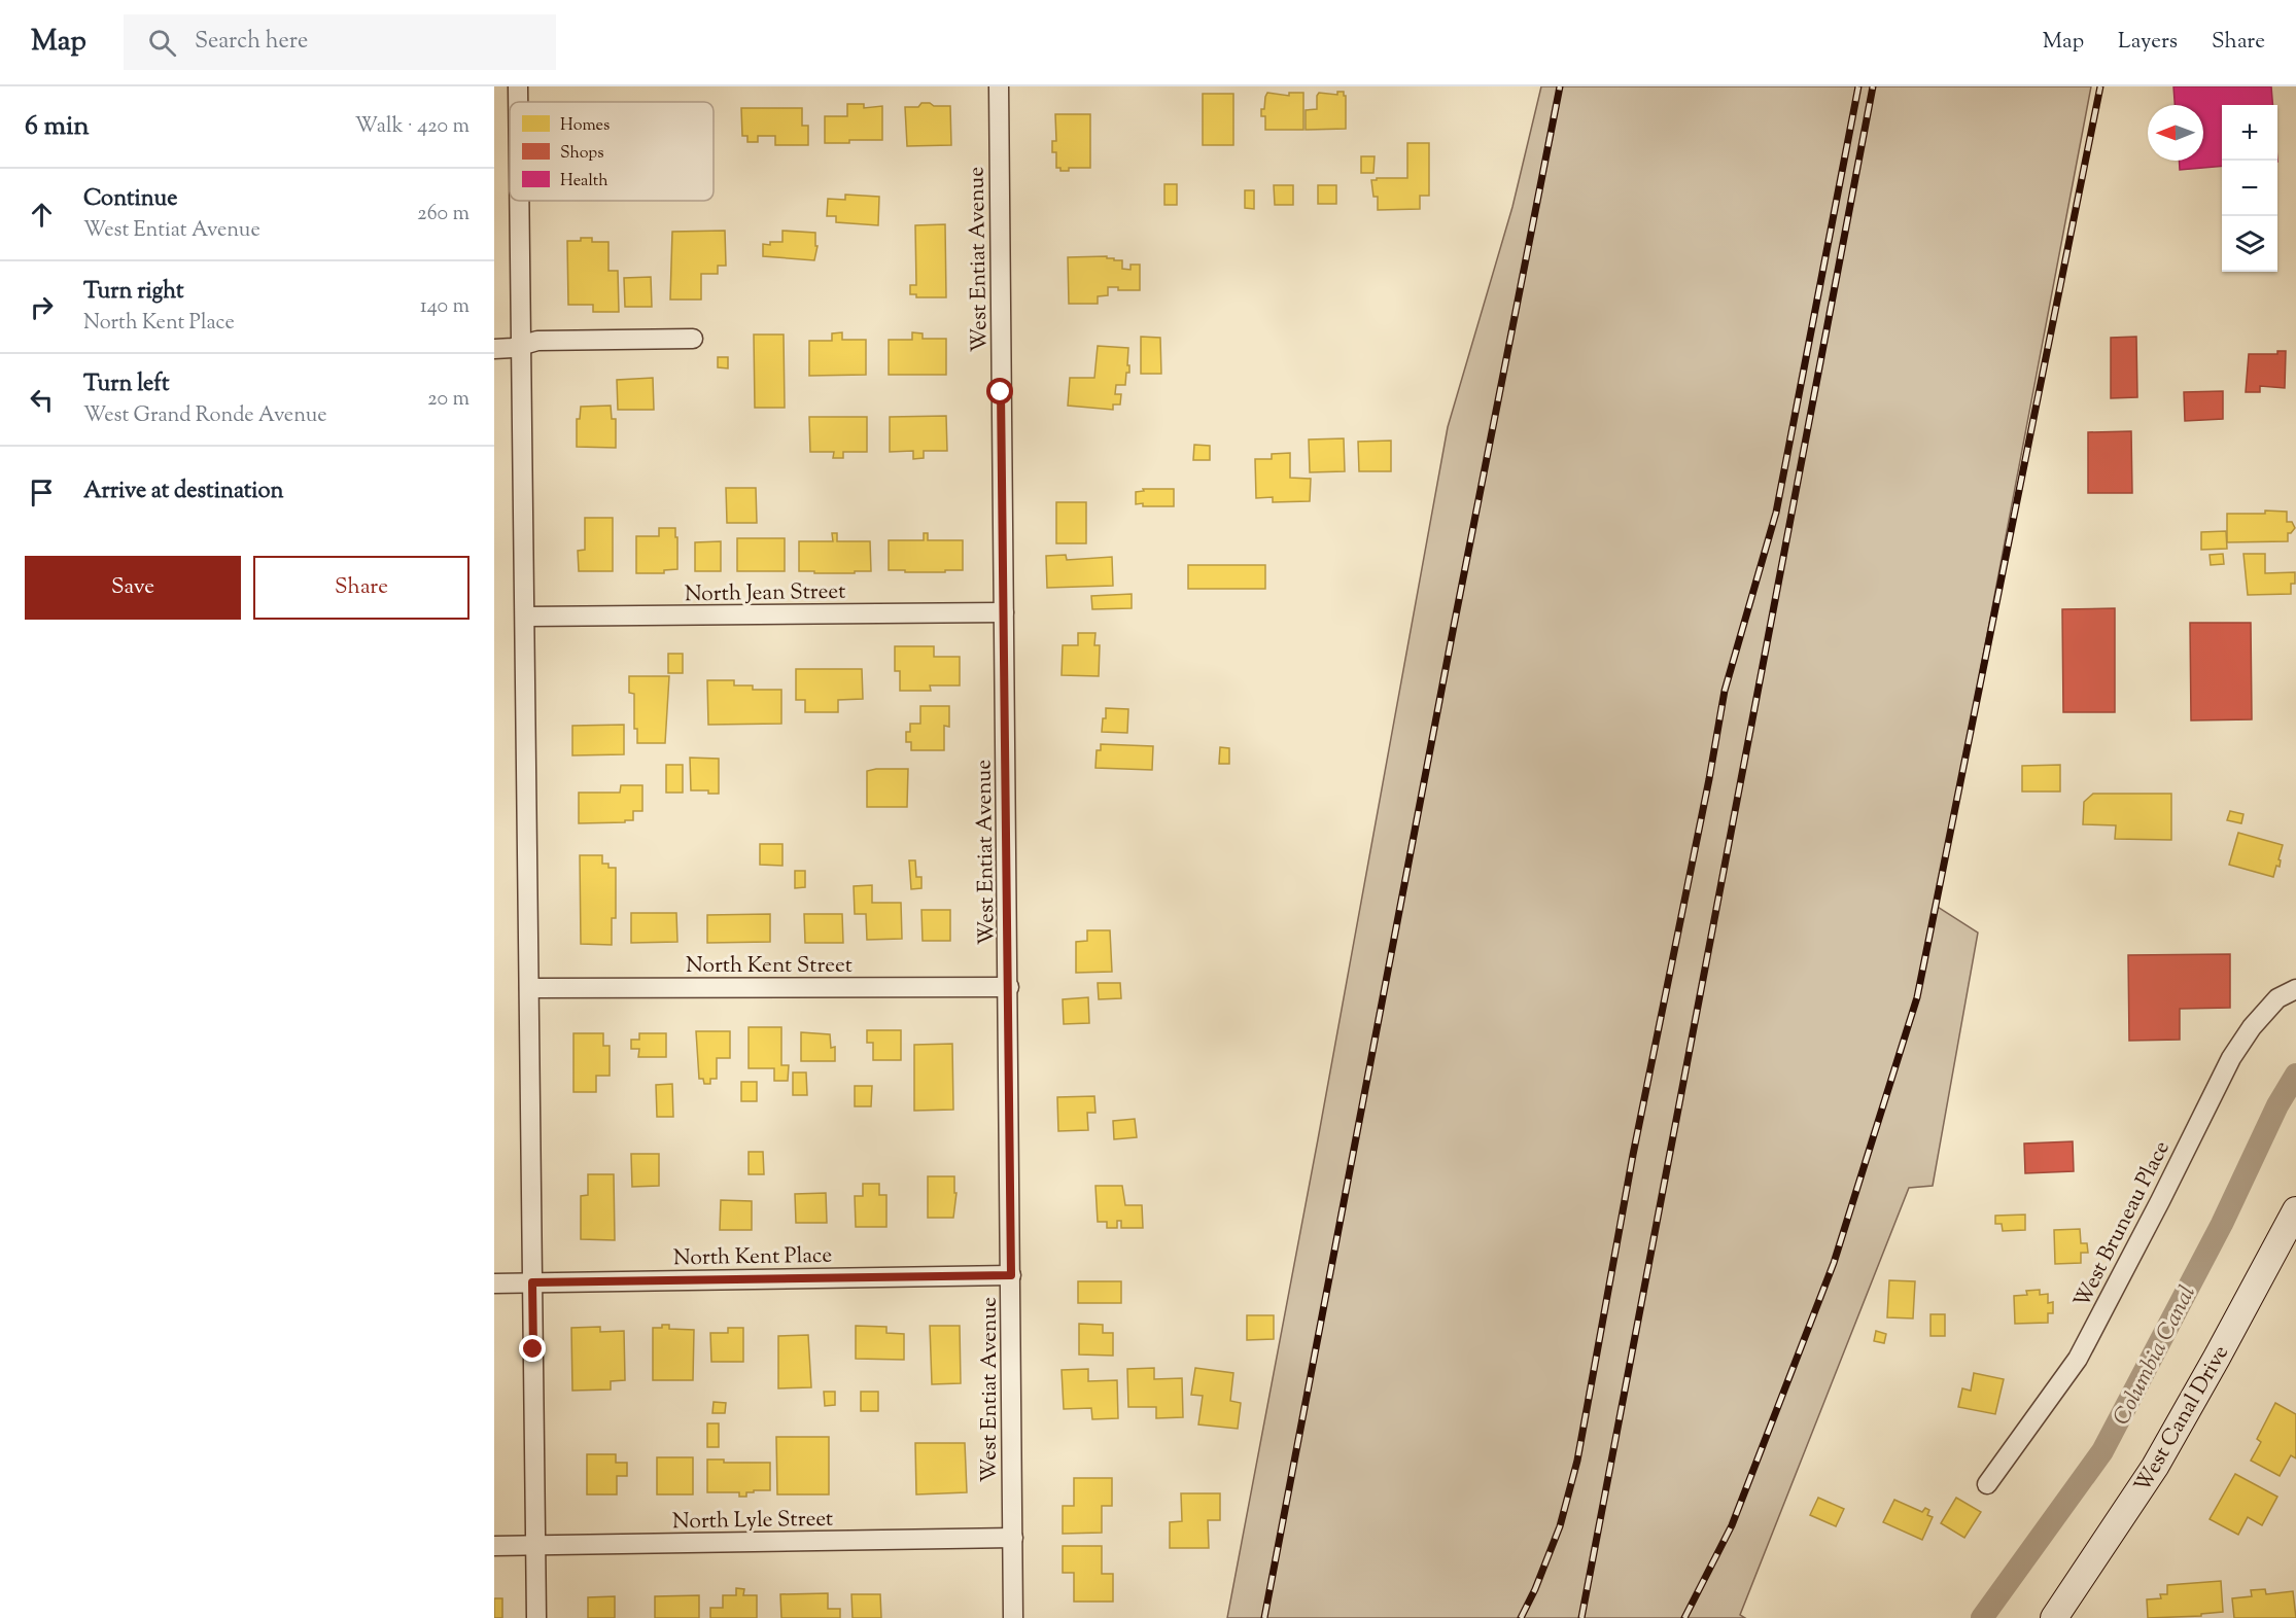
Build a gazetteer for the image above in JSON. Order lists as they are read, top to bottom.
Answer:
{
  "streets": {
    "street": [
      "West Entiat Avenue",
      "North Jean Street",
      "North Kent Street",
      "West Bruneau Place",
      "North Kent Place",
      "West Canal Drive",
      "North Lyle Street"
    ]
  },
  "crossings": [
    ["West Entiat Avenue", "North Jean Street"],
    ["West Entiat Avenue", "North Kent Street"],
    ["West Entiat Avenue", "North Kent Place"],
    ["West Entiat Avenue", "North Lyle Street"]
  ],
  "water": ["Columbia Canal"],
  "legend": ["Homes", "Shops", "Health"],
  "north": "left",
  "page": {
    "header": "Map",
    "search": "Search here",
    "nav": ["Map", "Layers", "Share"],
    "heading": ["6 min", "Walk · 420 m"],
    "map_buttons": ["+", "−"],
    "list": [
      ["Continue", "West Entiat Avenue", "260 m"],
      ["Turn right", "North Kent Place", "140 m"],
      ["Turn left", "West Grand Ronde Avenue", "20 m"],
      "Arrive at destination"
    ],
    "buttons": ["Save", "Share"]
  }
}
